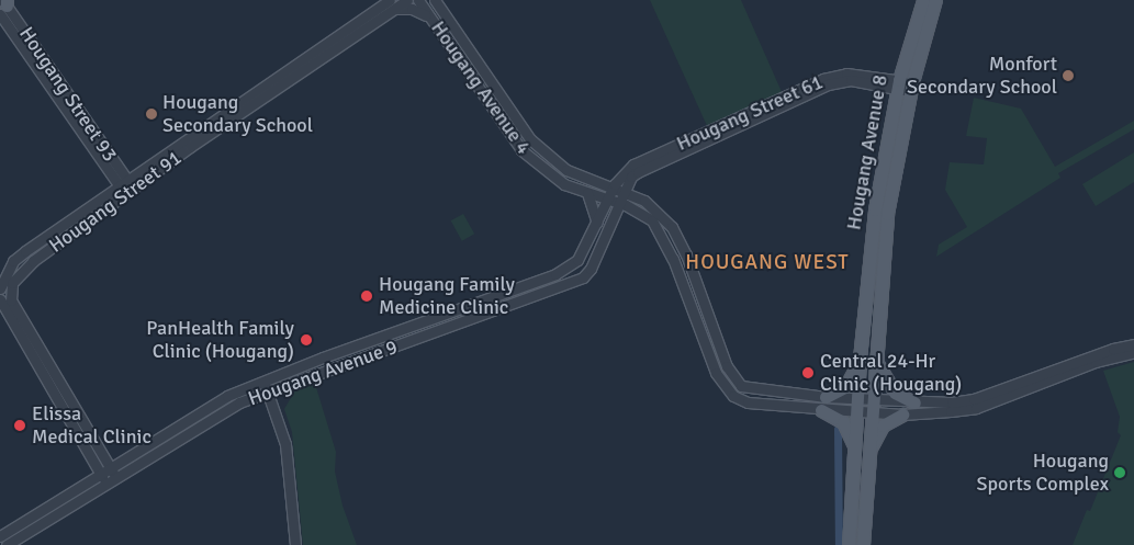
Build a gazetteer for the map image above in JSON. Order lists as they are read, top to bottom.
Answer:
{
  "streets": {
    "main road": ["Hougang Avenue 8"],
    "street": [
      "Hougang Avenue 4",
      "Hougang Street 93",
      "Hougang Street 61",
      "Hougang Street 91",
      "Hougang Avenue 9"
    ]
  },
  "crossings": [
    ["Hougang Avenue 4", "Hougang Street 61"],
    ["Hougang Avenue 4", "Hougang Avenue 8"],
    ["Hougang Avenue 4", "Hougang Avenue 9"],
    ["Hougang Street 93", "Hougang Street 91"],
    ["Hougang Street 61", "Hougang Avenue 8"],
    ["Hougang Street 91", "Hougang Avenue 9"]
  ],
  "districts": ["HOUGANG WEST"],
  "places": [
    "Monfort Secondary School",
    "Hougang Secondary School",
    "Hougang Family Medicine Clinic",
    "PanHealth Family Clinic (Hougang)",
    "Central 24-Hr Clinic (Hougang)",
    "Elissa Medical Clinic",
    "Hougang Sports Complex"
  ]
}
